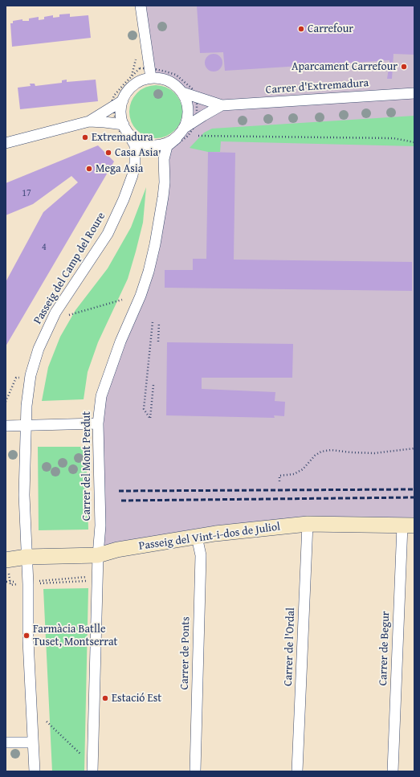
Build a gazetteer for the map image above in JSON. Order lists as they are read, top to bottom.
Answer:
{
  "streets": {
    "street": [
      "Carrer d'Extremadura",
      "Passeig del Camp del Roure",
      "Carrer del Mont Perdut",
      "Passeig del Vint-i-dos de Juliol",
      "Carrer de l'Ordal",
      "Carrer de Begur",
      "Carrer de Ponts"
    ]
  },
  "crossings": [
    ["Carrer d'Extremadura", "Passeig del Camp del Roure"],
    ["Passeig del Camp del Roure", "Passeig del Vint-i-dos de Juliol"],
    ["Carrer del Mont Perdut", "Passeig del Vint-i-dos de Juliol"],
    ["Passeig del Vint-i-dos de Juliol", "Carrer de l'Ordal"],
    ["Passeig del Vint-i-dos de Juliol", "Carrer de Begur"],
    ["Passeig del Vint-i-dos de Juliol", "Carrer de Ponts"]
  ],
  "places": [
    "Carrefour",
    "Aparcament Carrefour",
    "Extremadura",
    "Casa Asia",
    "Mega Asia",
    "Farmàcia Batlle Tuset, Montserrat",
    "Estació Est"
  ],
  "house_numbers": ["17", "4"]
}
